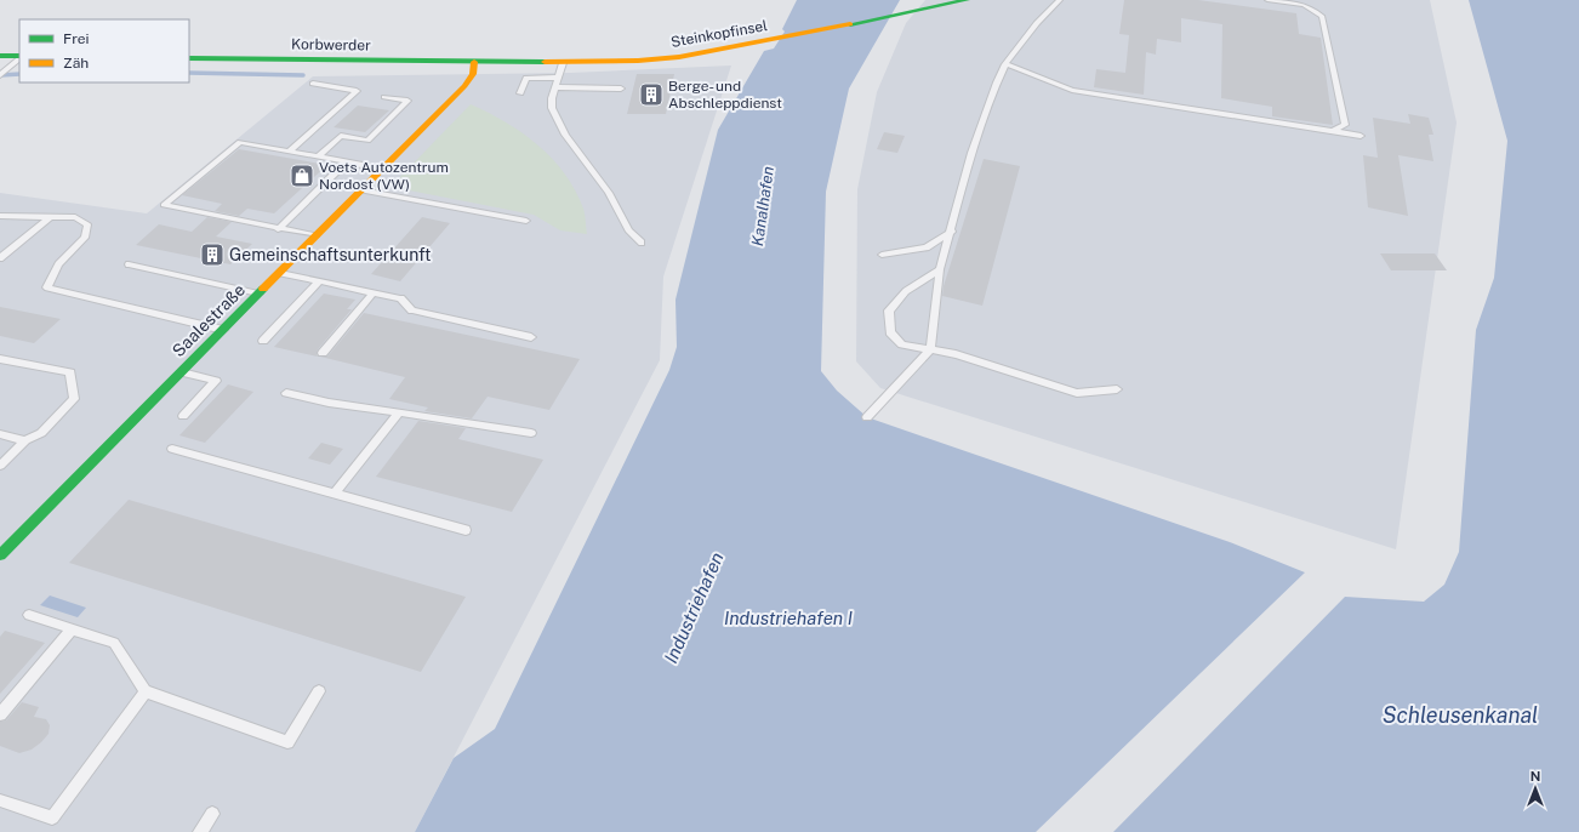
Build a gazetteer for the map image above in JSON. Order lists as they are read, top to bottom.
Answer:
{
  "streets": {
    "main road": ["Steinkopfinsel", "Korbwerder", "Saalestraße"]
  },
  "crossings": [
    ["Steinkopfinsel", "Korbwerder"],
    ["Steinkopfinsel", "Saalestraße"],
    ["Korbwerder", "Saalestraße"]
  ],
  "water": [
    "Kanalhafen",
    "Industriehafen",
    "Industriehafen I",
    "Schleusenkanal"
  ],
  "places": {
    "building": ["Berge- und Abschleppdienst", "Gemeinschaftsunterkunft"],
    "shop": ["Voets Autozentrum Nordost (VW)"]
  },
  "legend": ["Frei", "Zäh"],
  "north": "top"
}
